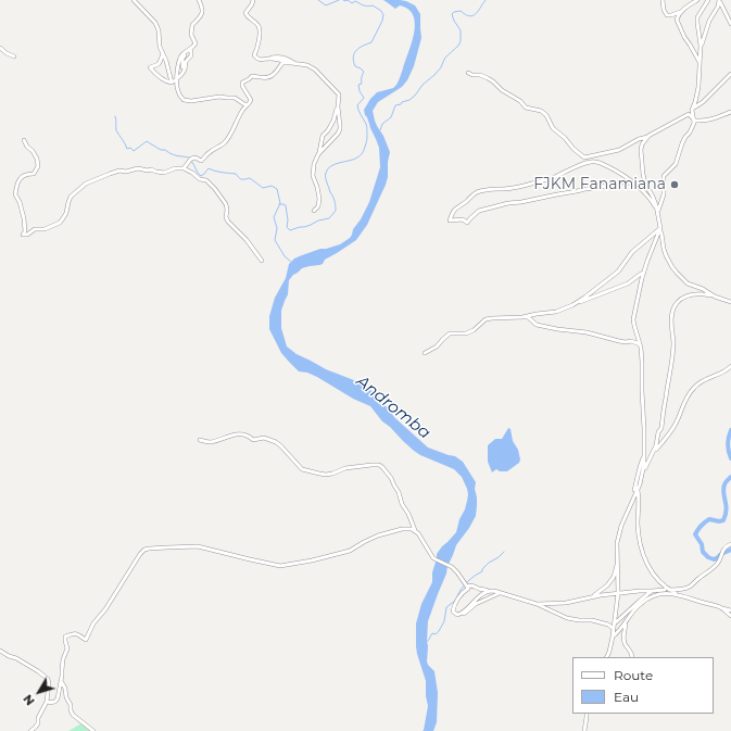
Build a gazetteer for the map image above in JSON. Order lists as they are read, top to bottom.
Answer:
{
  "water": ["Andromba"],
  "places": ["FJKM Fanamiana"],
  "legend": ["Route", "Eau"],
  "north": "bottom left"
}
